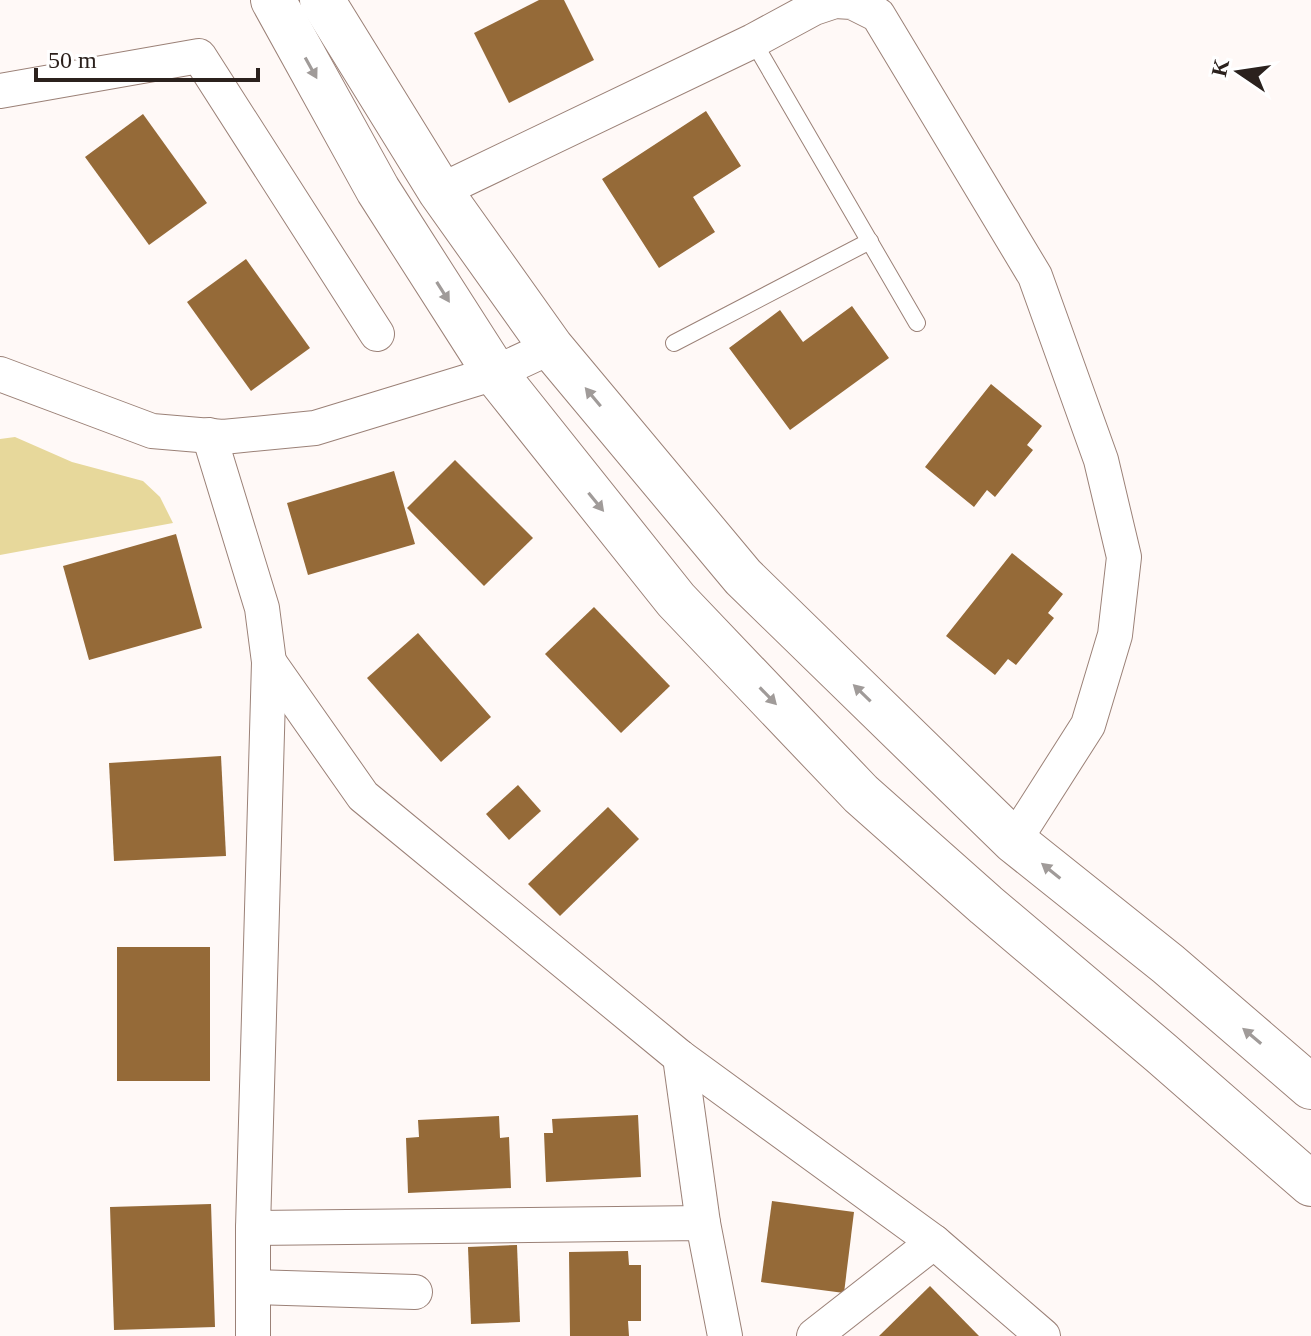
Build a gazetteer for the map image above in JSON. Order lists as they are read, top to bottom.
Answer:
{
  "scale_bar": "50 m",
  "north": "left"
}
